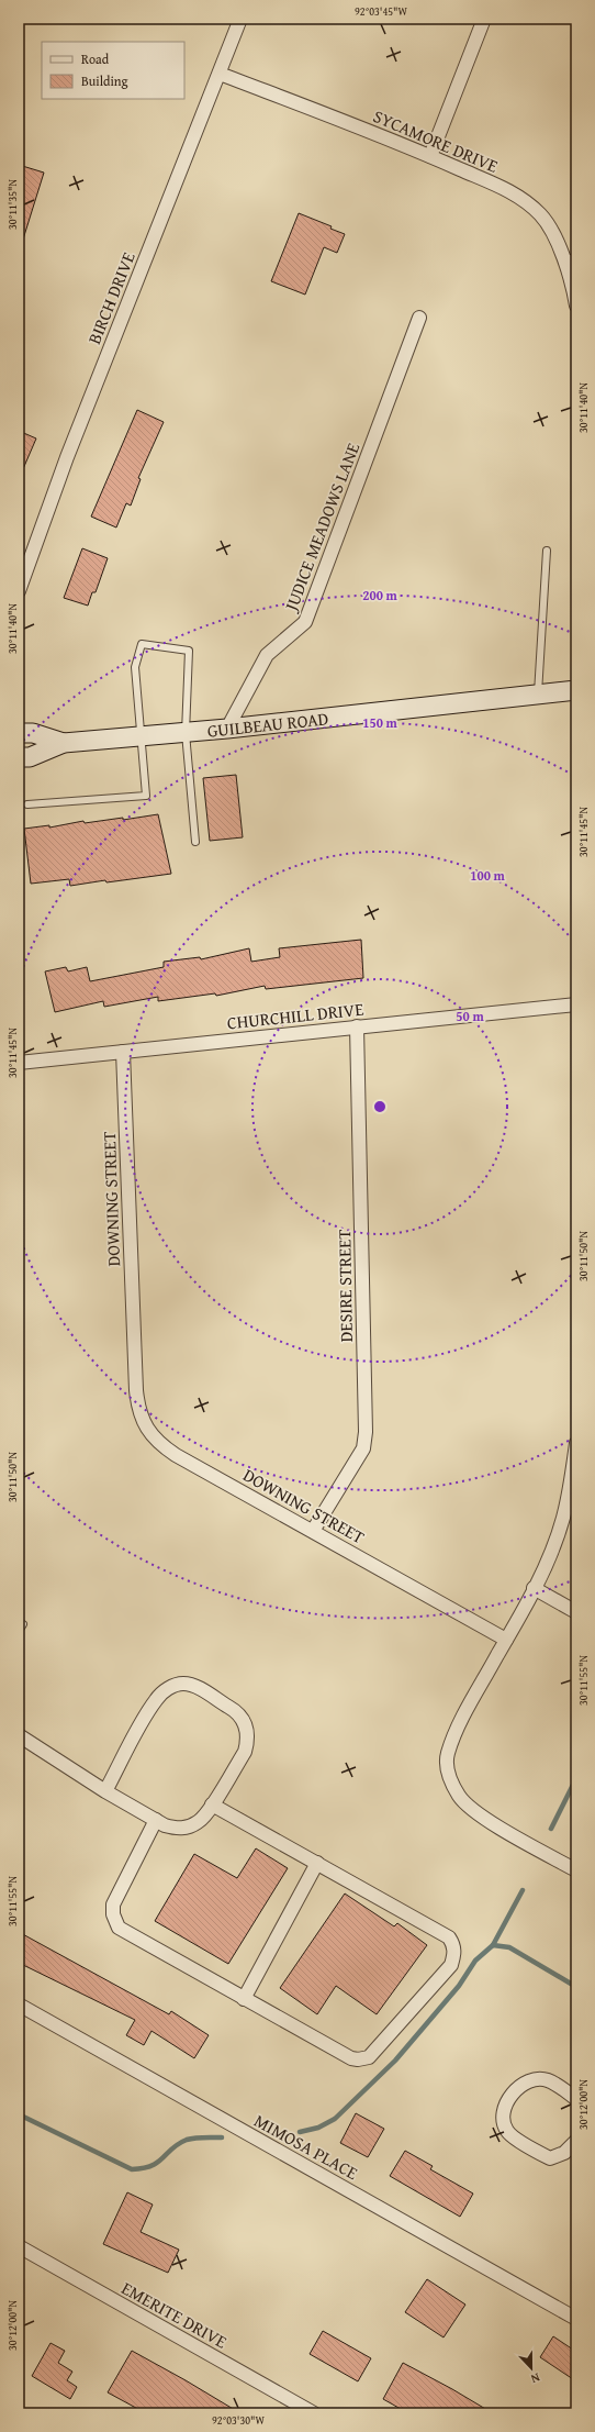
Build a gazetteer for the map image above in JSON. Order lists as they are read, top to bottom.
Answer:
{
  "streets": {
    "street": [
      "SYCAMORE DRIVE",
      "BIRCH DRIVE",
      "JUDICE MEADOWS LANE",
      "GUILBEAU ROAD",
      "CHURCHILL DRIVE",
      "DOWNING STREET",
      "DESIRE STREET",
      "MIMOSA PLACE",
      "EMERITE DRIVE"
    ]
  },
  "crossings": [
    ["SYCAMORE DRIVE", "BIRCH DRIVE"],
    ["JUDICE MEADOWS LANE", "GUILBEAU ROAD"],
    ["CHURCHILL DRIVE", "DOWNING STREET"],
    ["CHURCHILL DRIVE", "DESIRE STREET"],
    ["DOWNING STREET", "DESIRE STREET"]
  ],
  "legend": ["Road", "Building"],
  "north": "bottom",
  "coordinates": [
    "92°03'45\"W",
    "30°11'35\"N",
    "30°11'40\"N",
    "30°11'45\"N",
    "30°11'50\"N",
    "30°11'55\"N",
    "30°12'00\"N",
    "92°03'30\"W"
  ],
  "rings": [
    "200 m",
    "150 m",
    "100 m",
    "50 m"
  ]
}
